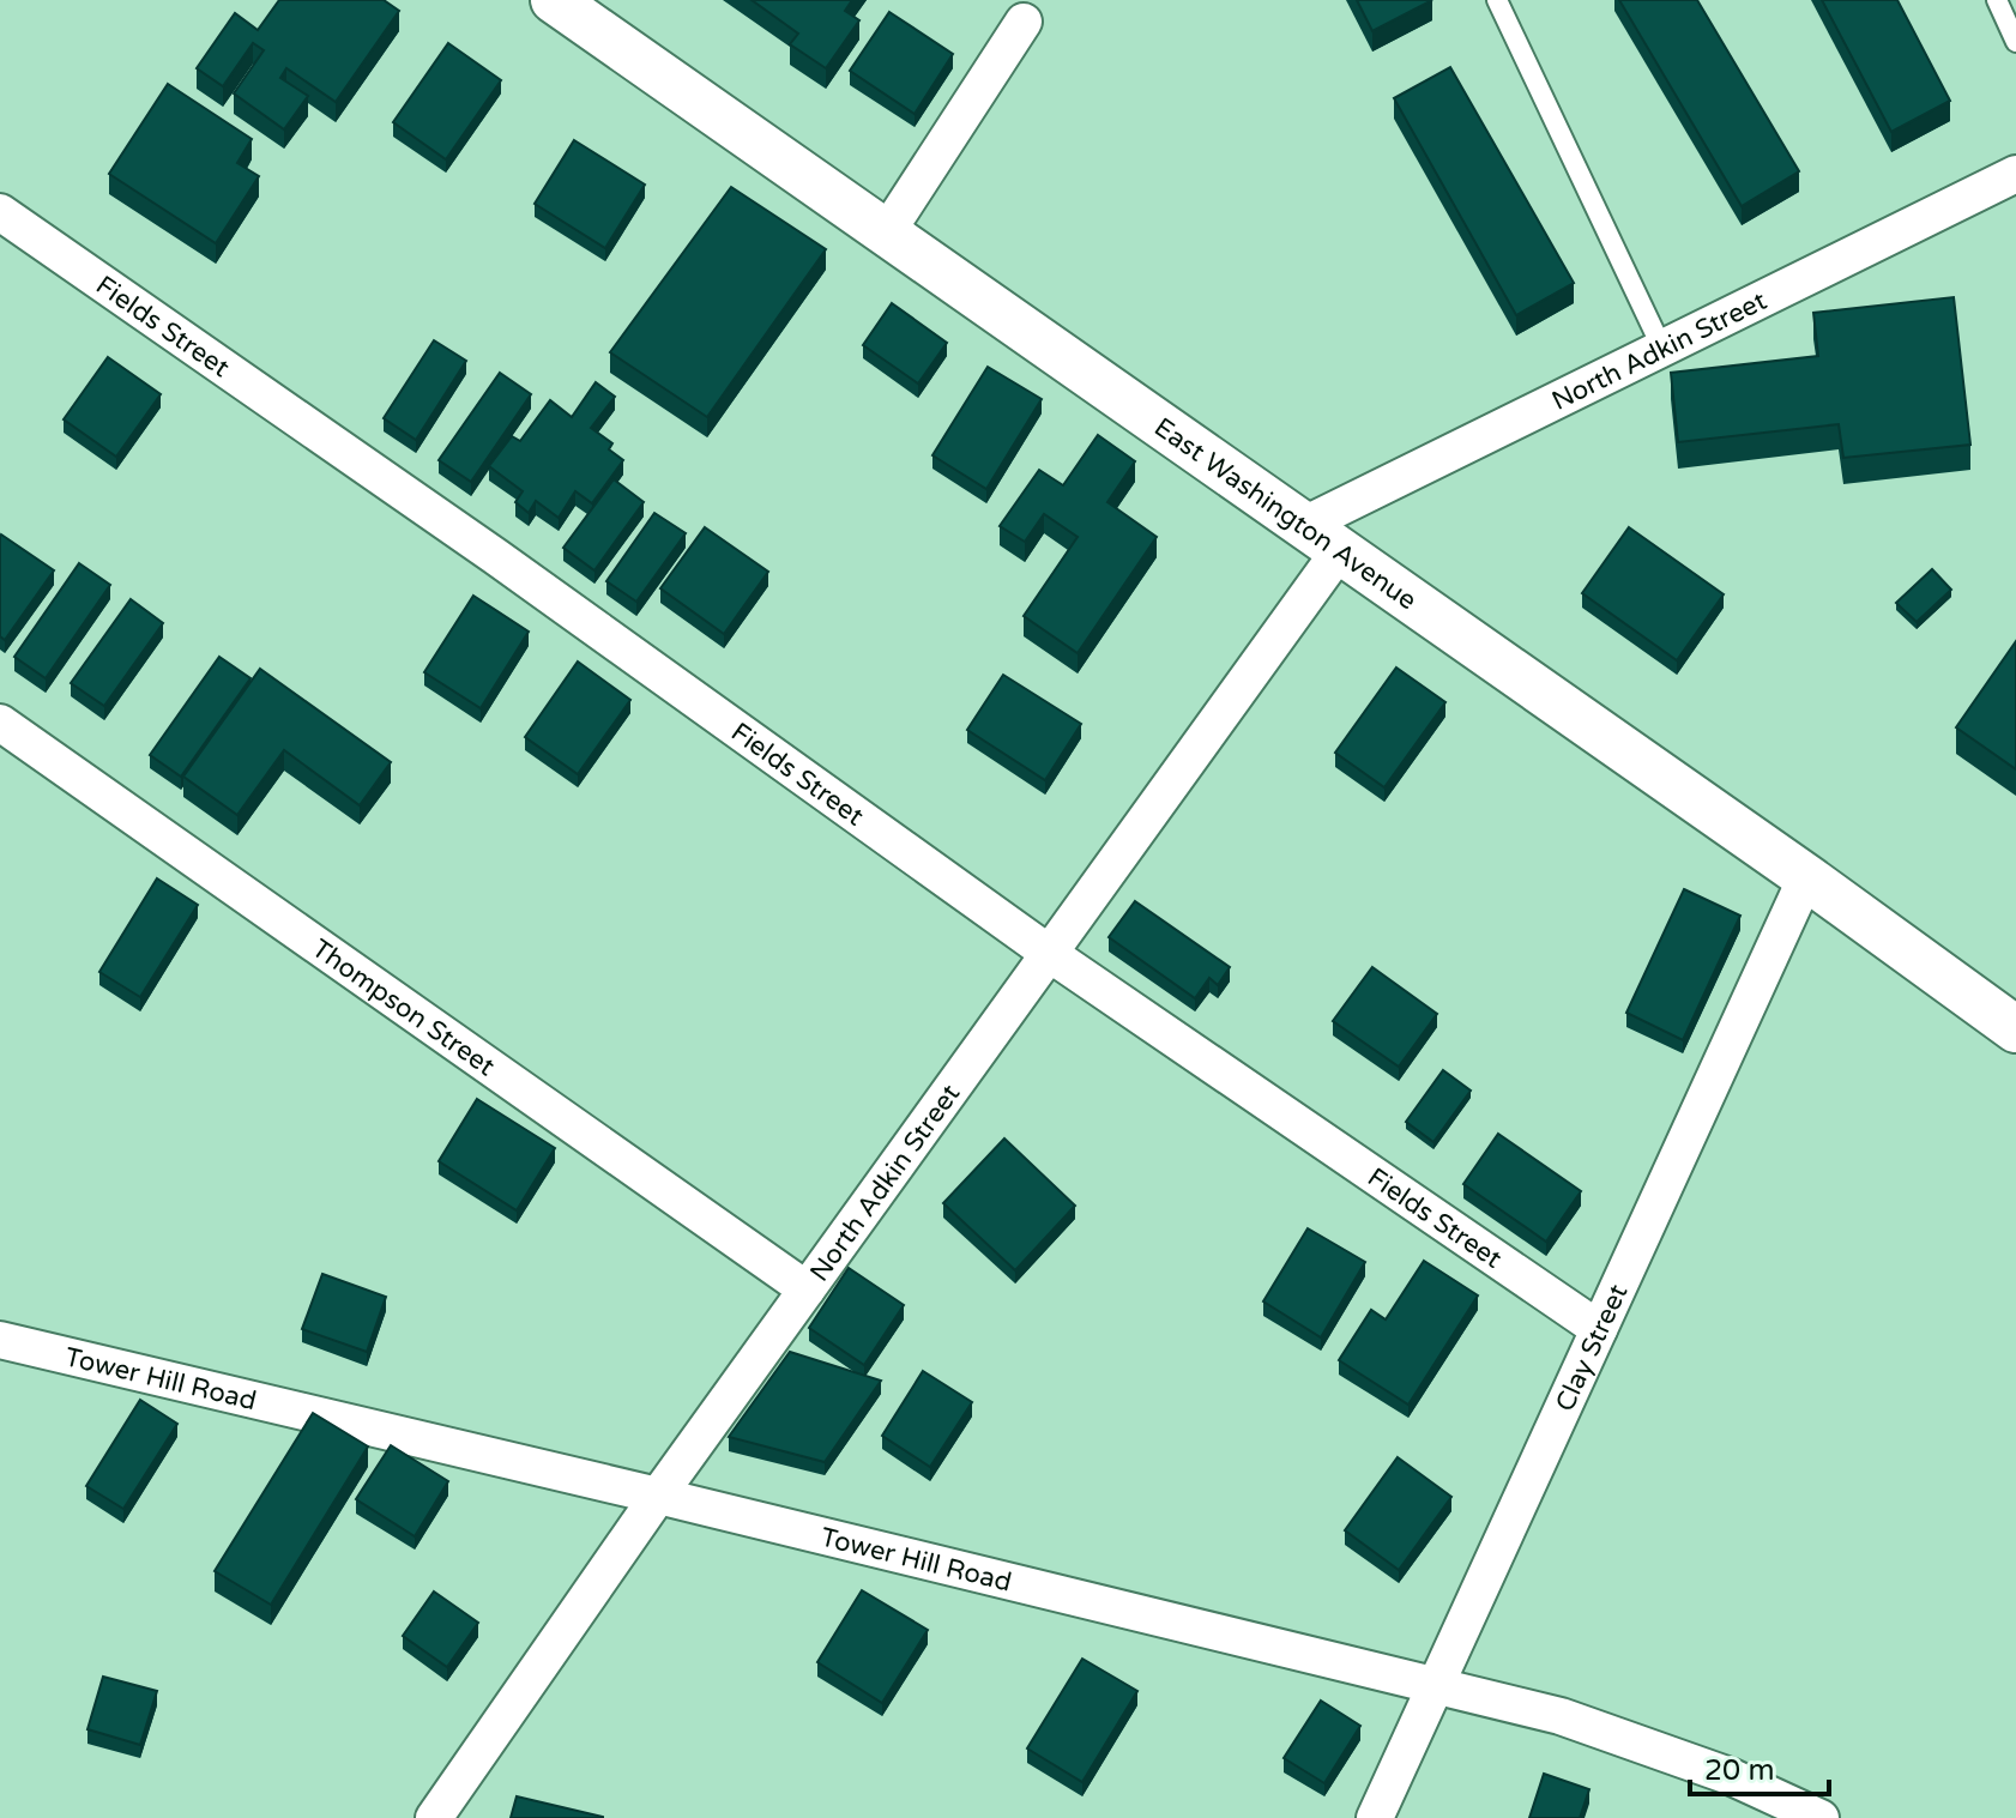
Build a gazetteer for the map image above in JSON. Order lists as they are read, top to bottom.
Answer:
{
  "streets": {
    "street": [
      "Fields Street",
      "North Adkin Street",
      "East Washington Avenue",
      "Thompson Street",
      "Clay Street",
      "Tower Hill Road"
    ]
  },
  "crossings": [
    ["Fields Street", "North Adkin Street"],
    ["Fields Street", "Clay Street"],
    ["North Adkin Street", "East Washington Avenue"],
    ["North Adkin Street", "Thompson Street"],
    ["North Adkin Street", "Tower Hill Road"],
    ["East Washington Avenue", "Clay Street"],
    ["Clay Street", "Tower Hill Road"]
  ],
  "scale_bar": "20 m"
}
